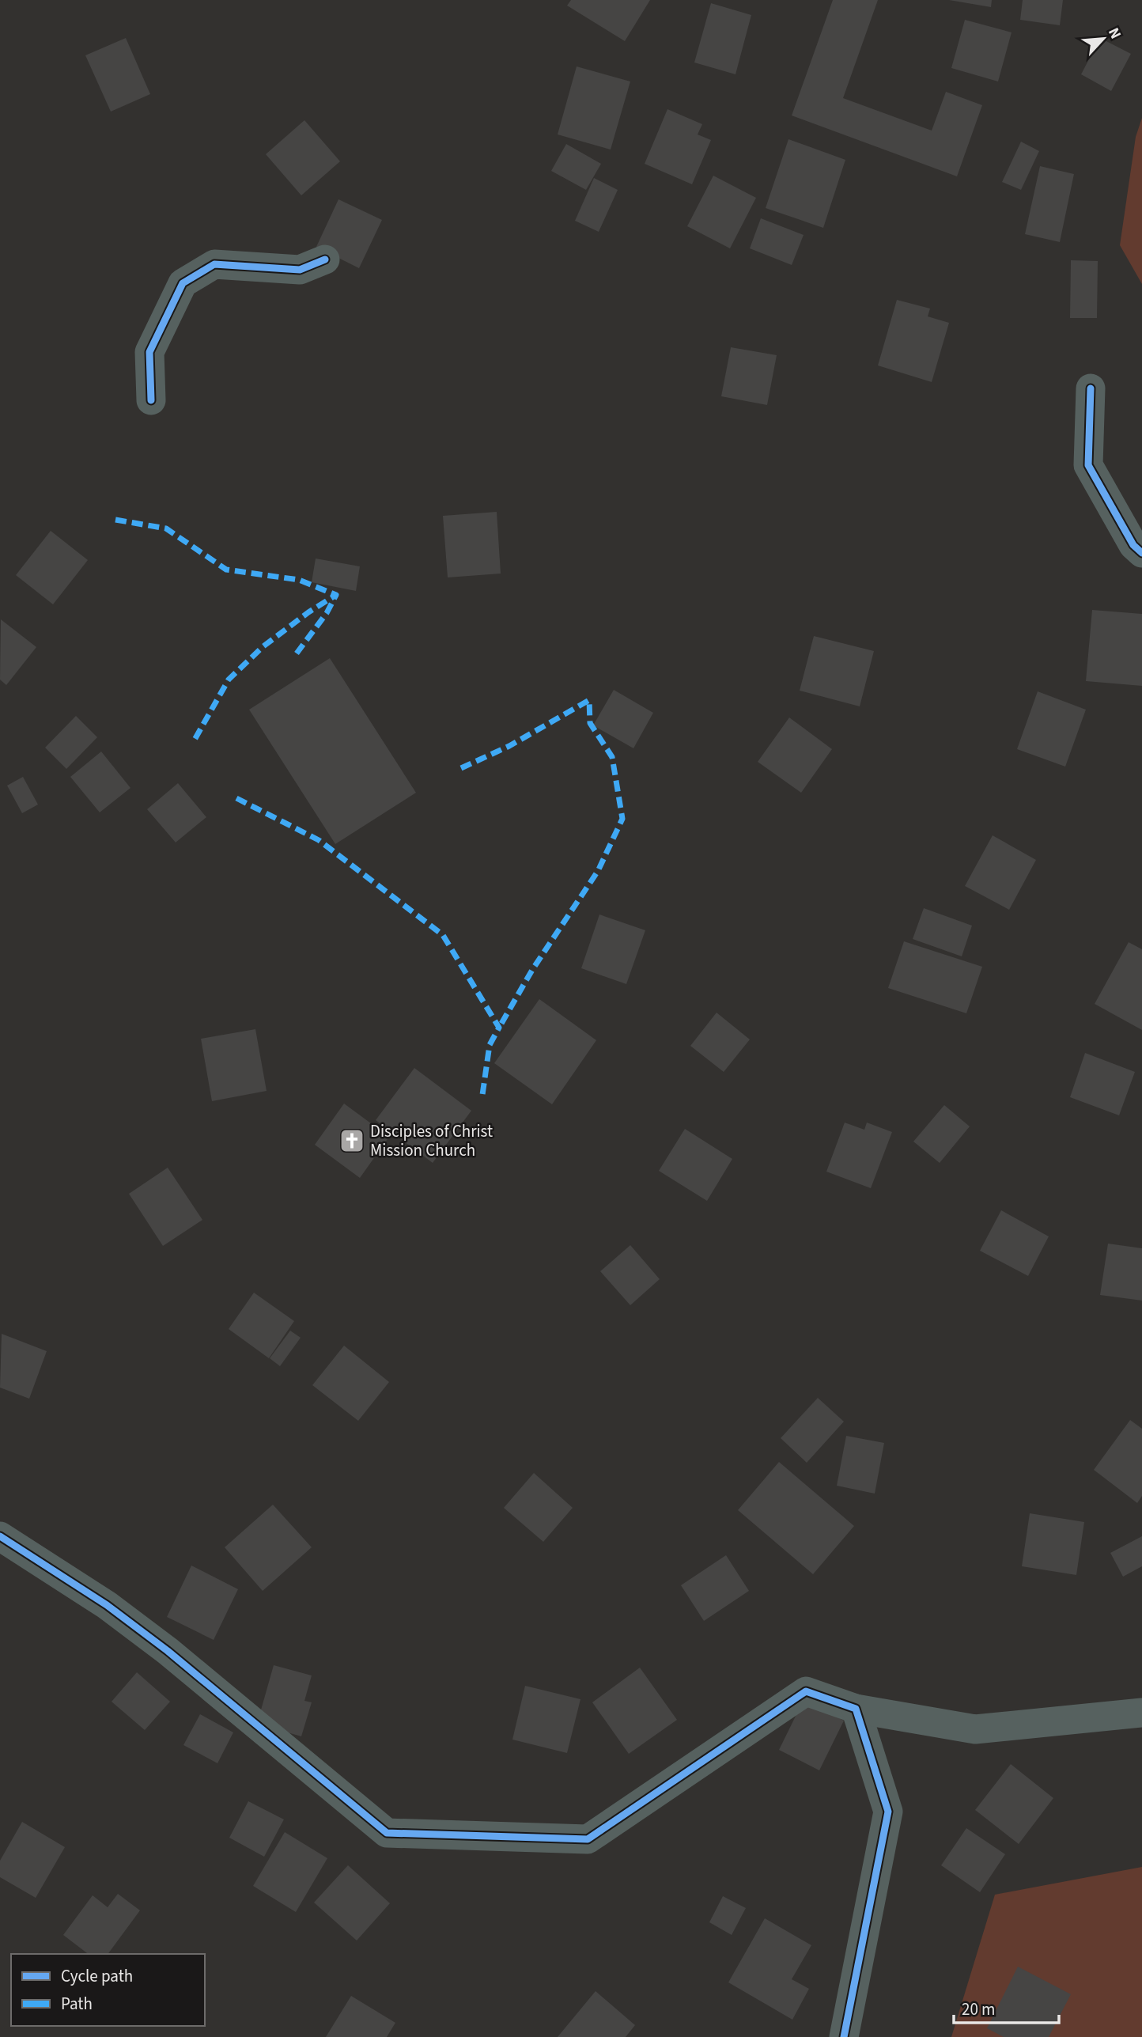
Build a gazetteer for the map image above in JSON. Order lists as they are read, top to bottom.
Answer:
{
  "places": {
    "church": ["Disciples of Christ Mission Church"]
  },
  "legend": ["Cycle path", "Path"],
  "scale_bar": "20 m",
  "north": "top right"
}
